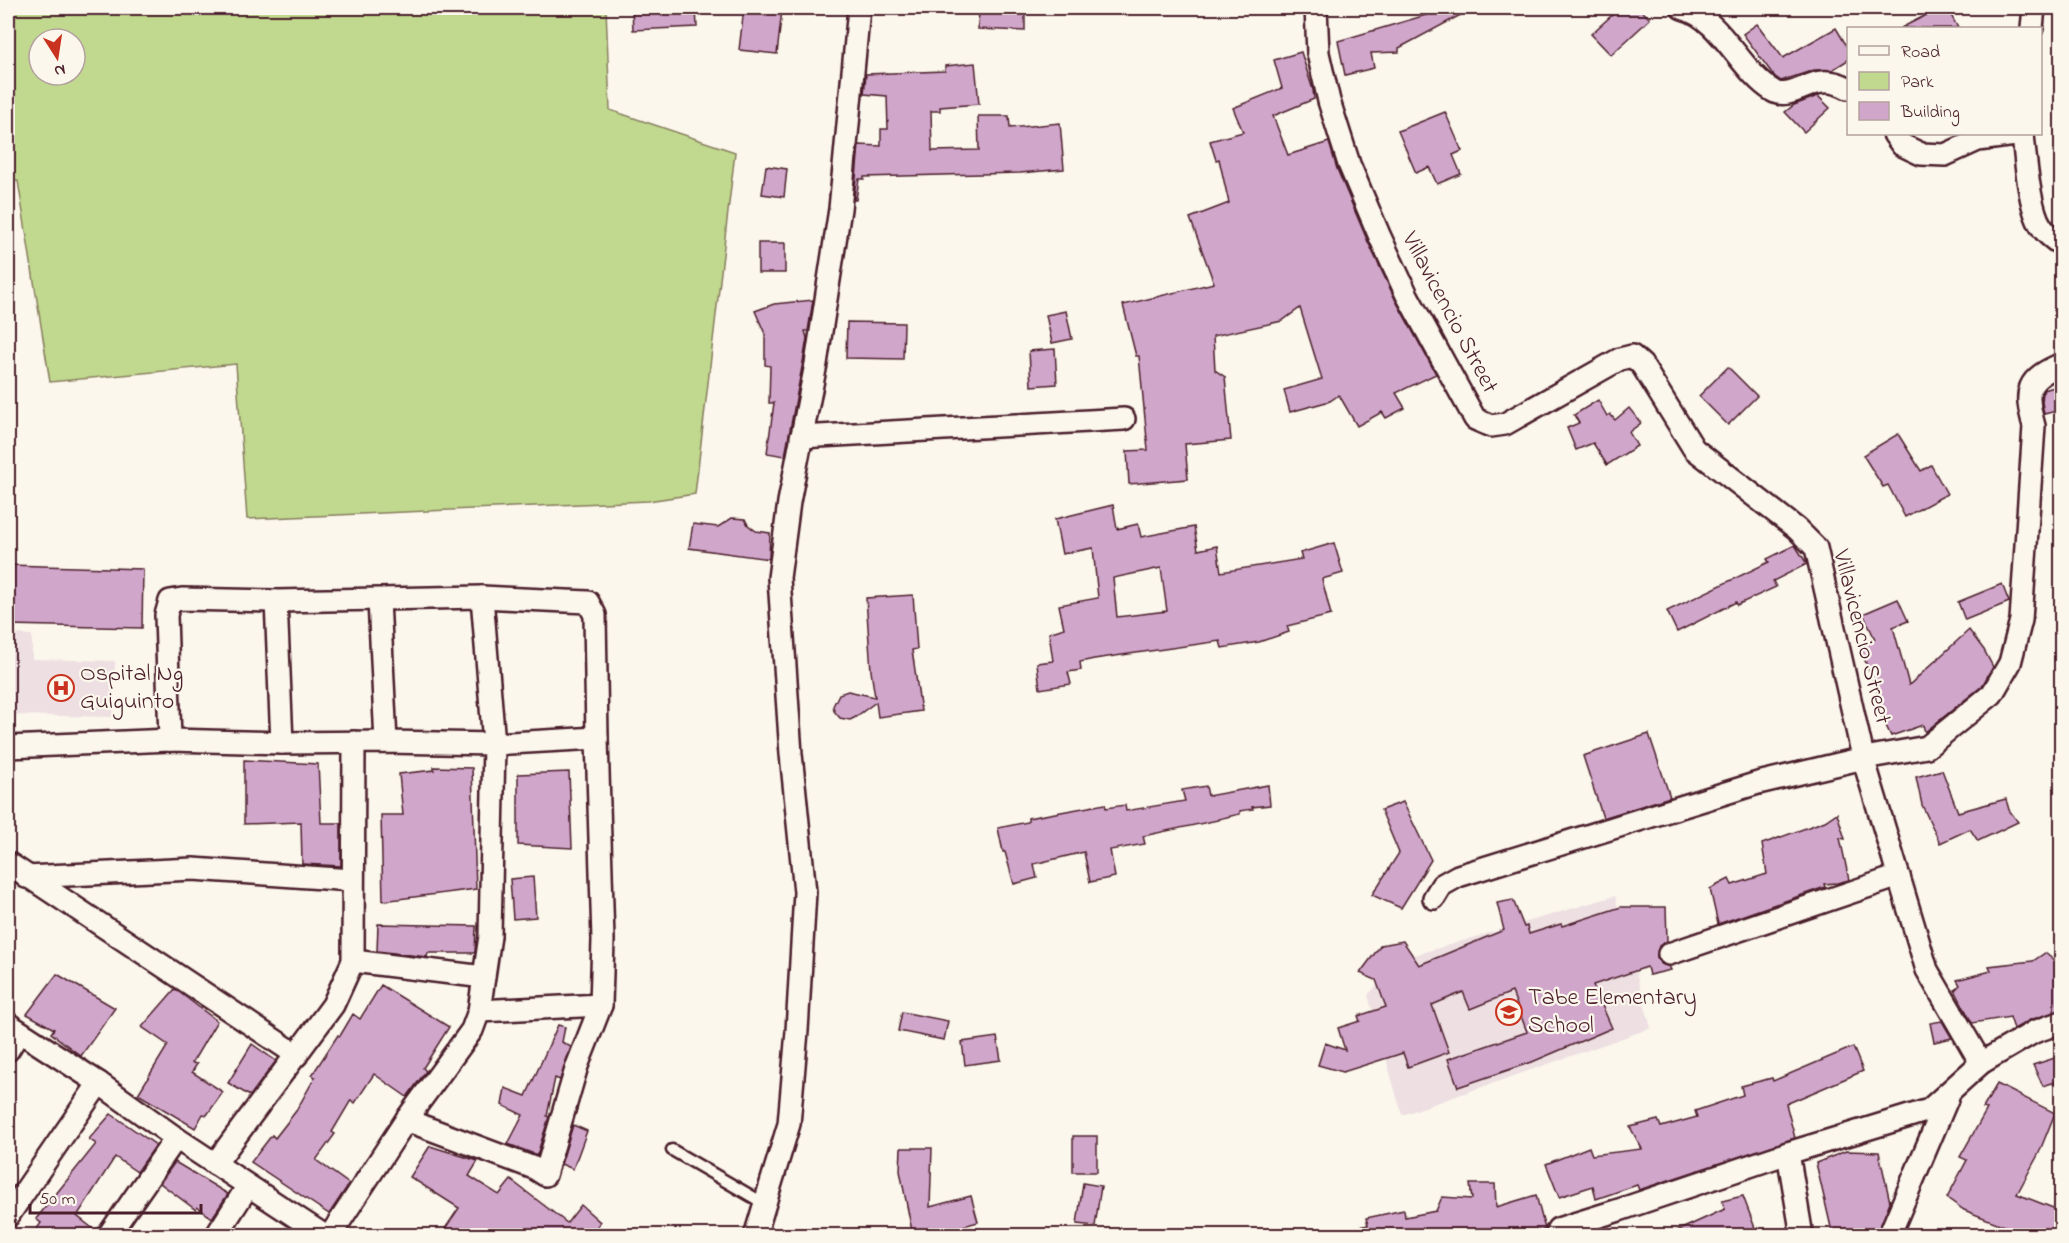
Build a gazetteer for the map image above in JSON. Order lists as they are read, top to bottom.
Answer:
{
  "streets": {
    "street": ["Villavicencio Street"]
  },
  "places": {
    "hospital": ["Ospital Ng Guiguinto"],
    "school or university": ["Tabe Elementary School"]
  },
  "legend": ["Road", "Park", "Building"],
  "scale_bar": "50 m",
  "north": "bottom"
}
